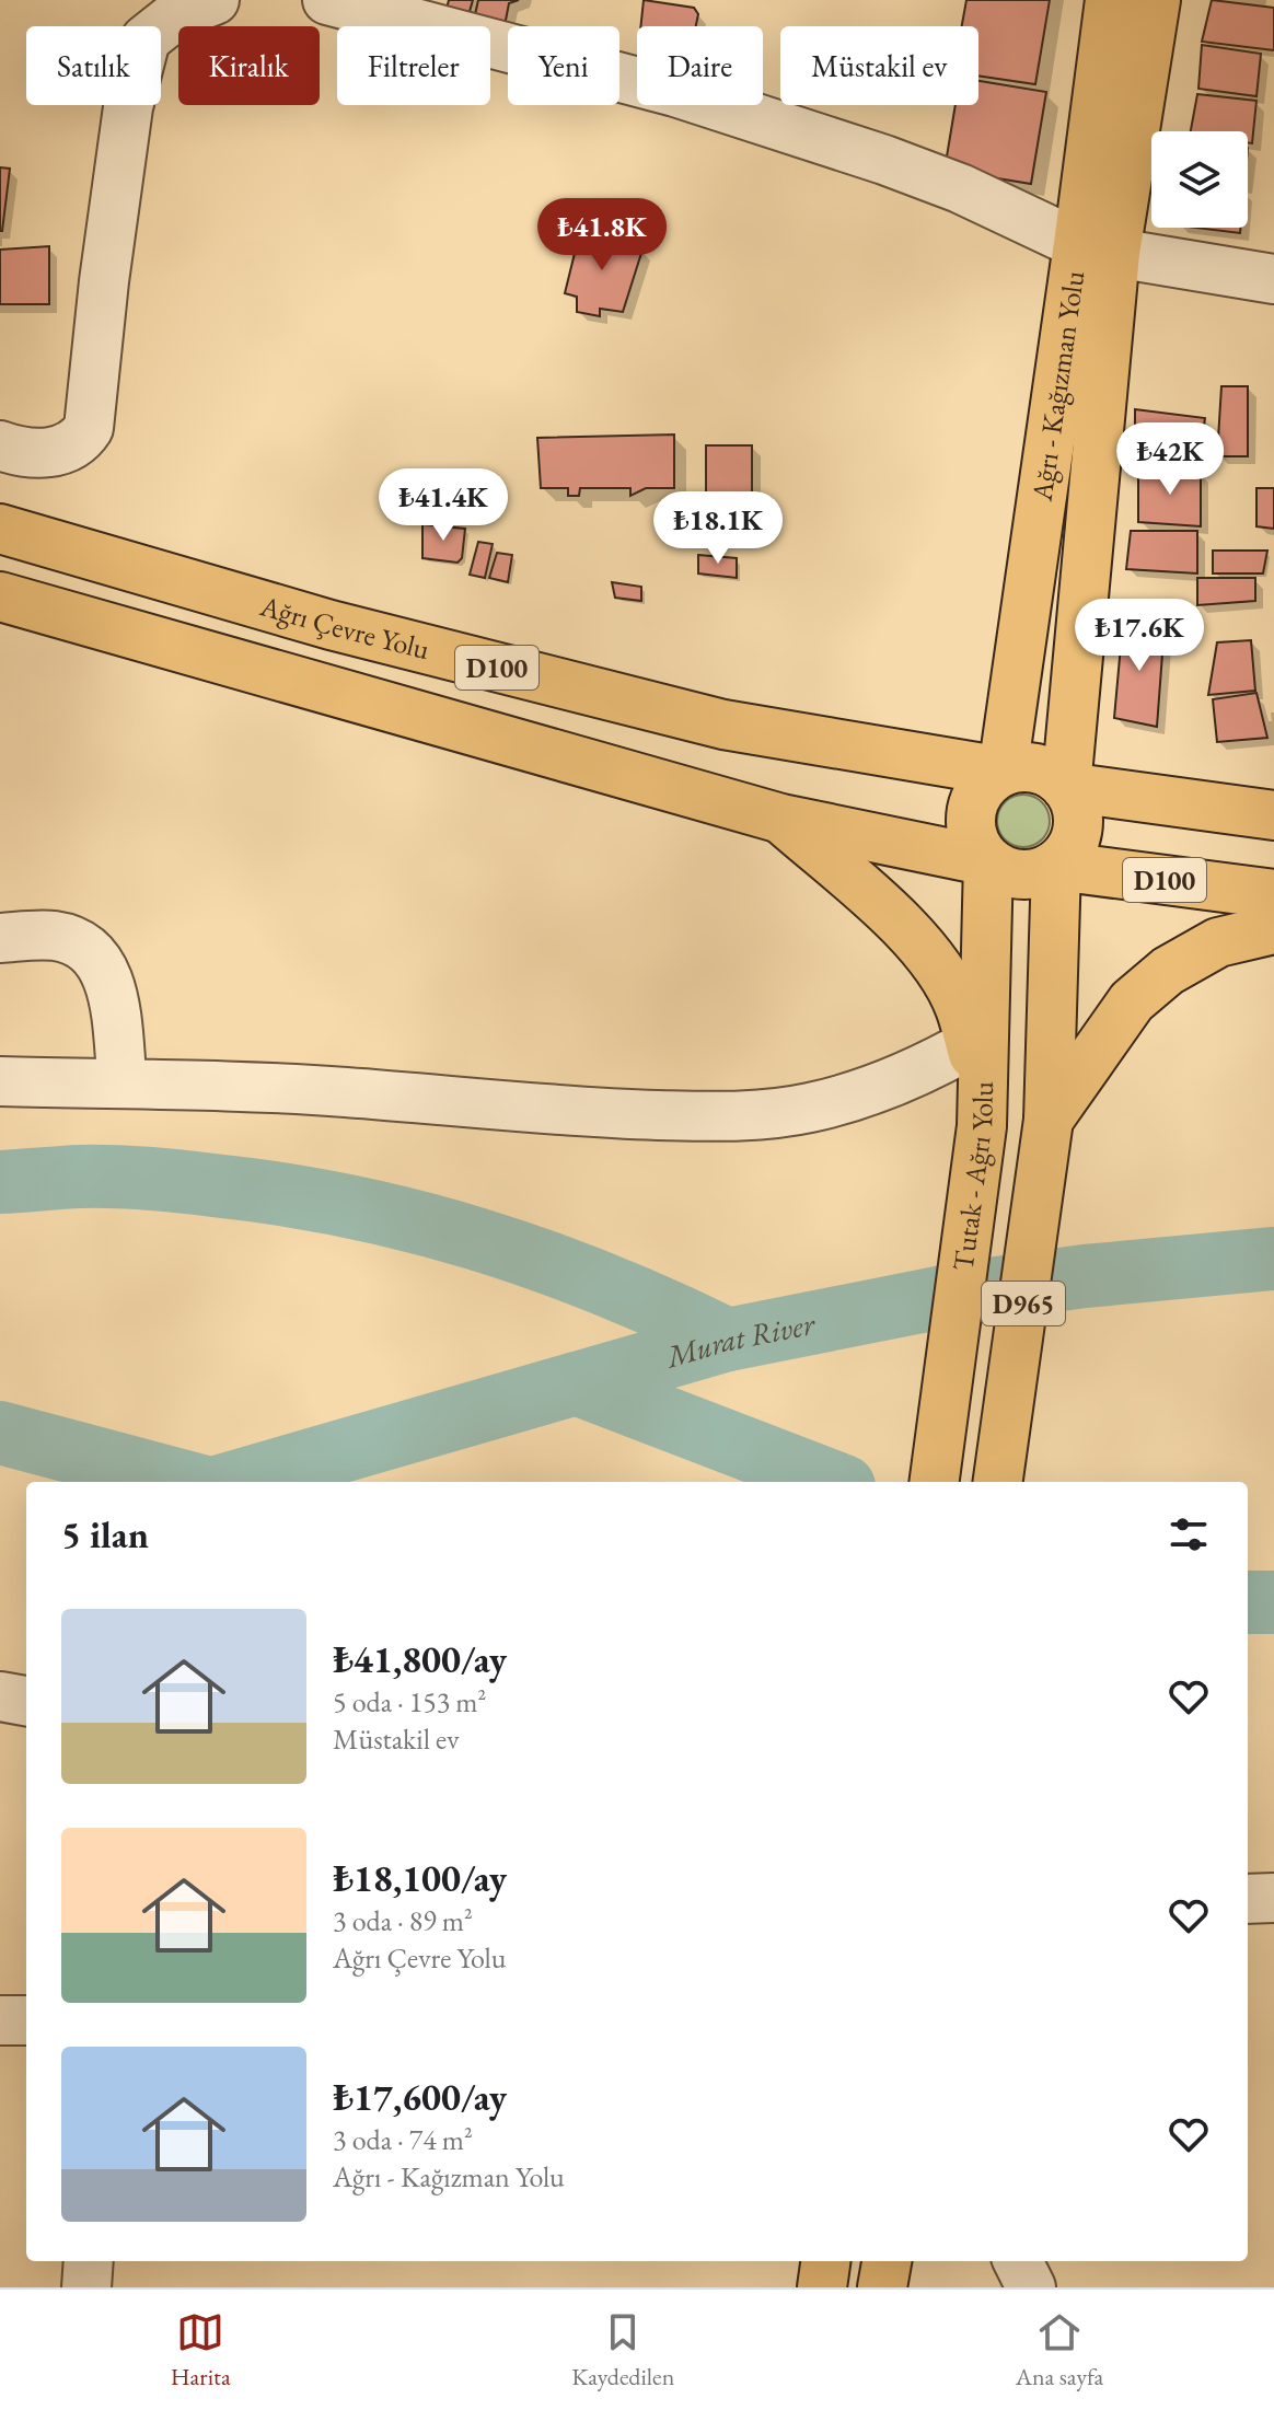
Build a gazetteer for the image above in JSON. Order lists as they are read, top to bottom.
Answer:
{
  "streets": {
    "main road": [
      "Ağrı - Kağızman Yolu",
      "Ağrı Çevre Yolu",
      "D100",
      "Tutak - Ağrı Yolu",
      "D965"
    ]
  },
  "crossings": [
    ["Ağrı - Kağızman Yolu", "Ağrı Çevre Yolu"],
    ["Ağrı - Kağızman Yolu", "D100"],
    ["Ağrı - Kağızman Yolu", "Tutak - Ağrı Yolu"],
    ["Ağrı - Kağızman Yolu", "D965"],
    ["Ağrı Çevre Yolu", "D100"],
    ["Ağrı Çevre Yolu", "Tutak - Ağrı Yolu"],
    ["Ağrı Çevre Yolu", "D965"],
    ["D100", "Tutak - Ağrı Yolu"],
    ["D100", "D965"],
    ["Tutak - Ağrı Yolu", "D965"]
  ],
  "water": ["Murat River"],
  "page": {
    "chip": [
      "Satılık",
      "Kiralık",
      "Filtreler",
      "Yeni",
      "Daire",
      "Müstakil ev"
    ],
    "price": [
      "₺41.8K",
      "₺42K",
      "₺41.4K",
      "₺18.1K",
      "₺17.6K"
    ],
    "heading": "5 ilan",
    "list": [
      {
        "name": "₺41,800/ay",
        "note": "5 oda · 153 m² · Müstakil ev"
      },
      {
        "name": "₺18,100/ay",
        "note": "3 oda · 89 m² · Ağrı Çevre Yolu"
      },
      {
        "name": "₺17,600/ay",
        "note": "3 oda · 74 m² · Ağrı - Kağızman Yolu"
      }
    ],
    "tabs": ["Harita", "Kaydedilen", "Ana sayfa"]
  }
}
